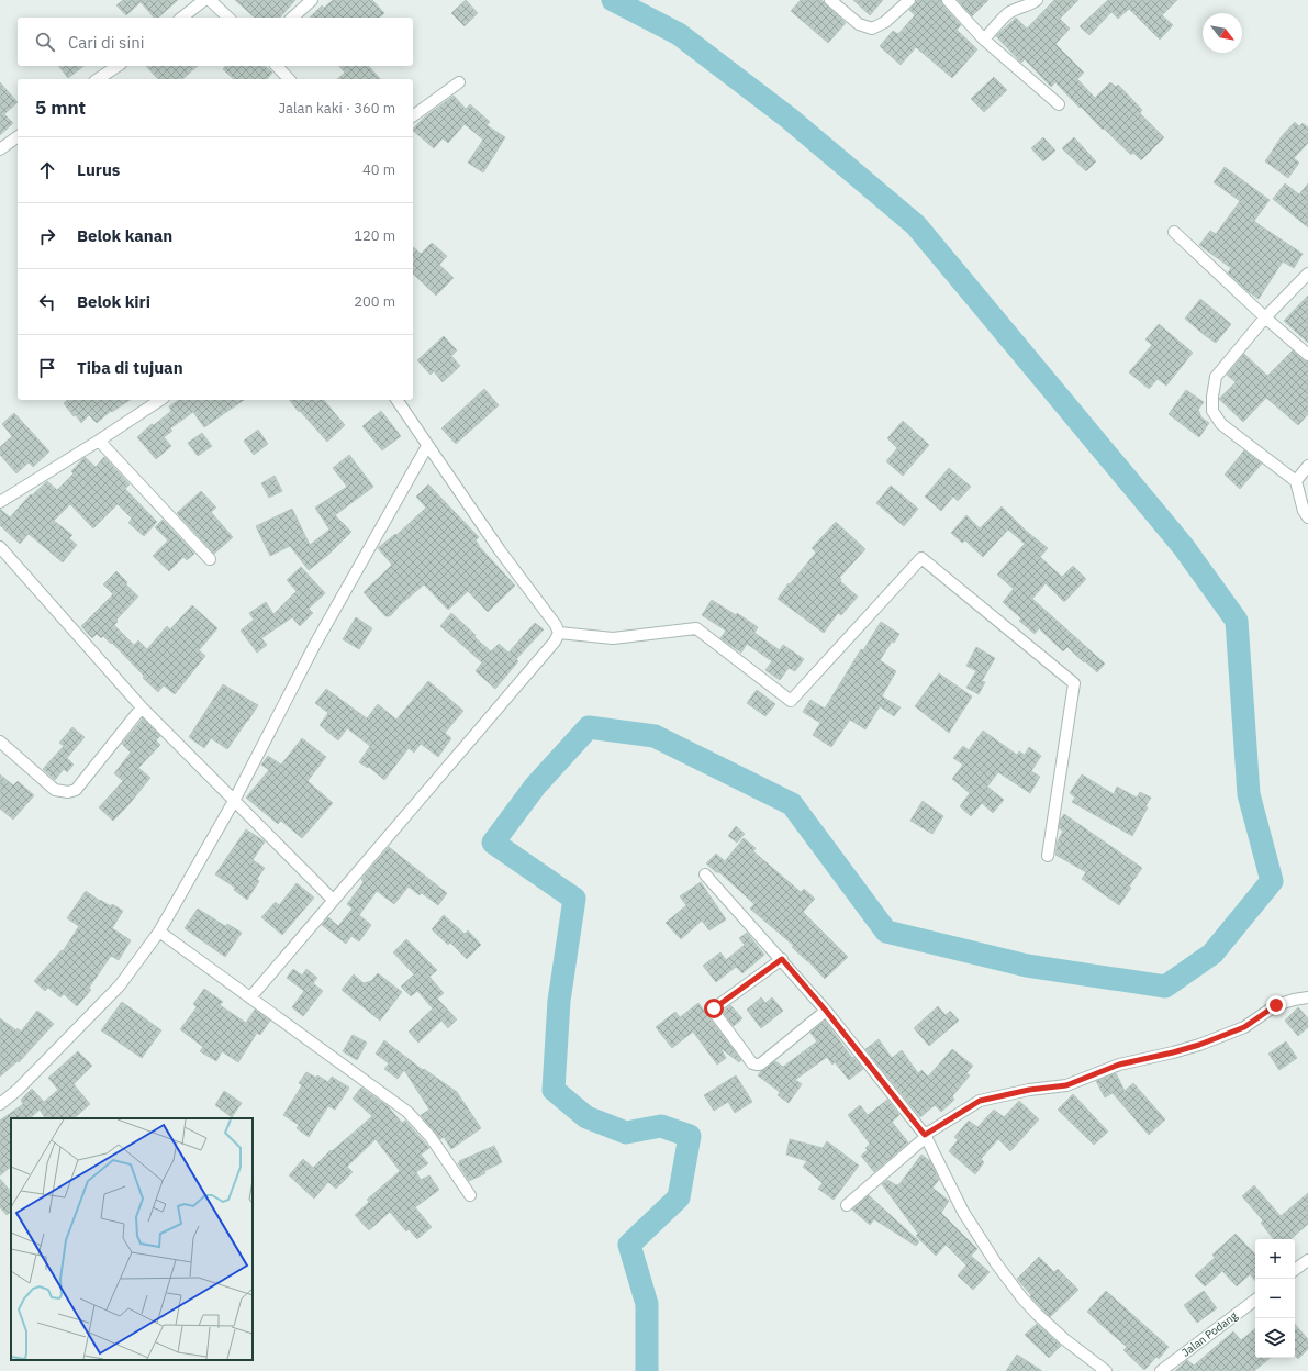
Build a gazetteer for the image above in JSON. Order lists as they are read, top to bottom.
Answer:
{
  "streets": {
    "street": ["Jalan Podang"]
  },
  "north": "bottom right",
  "page": {
    "search": "Cari di sini",
    "heading": ["5 mnt", "Jalan kaki · 360 m"],
    "list": [
      ["Lurus", "40 m"],
      ["Belok kanan", "120 m"],
      ["Belok kiri", "200 m"],
      "Tiba di tujuan"
    ],
    "map_buttons": ["+", "−"]
  }
}
